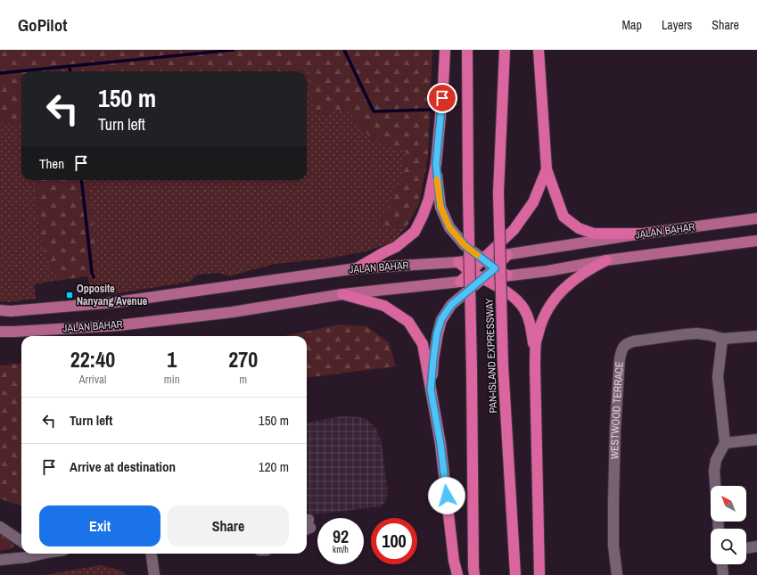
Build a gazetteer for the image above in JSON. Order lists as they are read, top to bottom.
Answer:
{
  "streets": {
    "highway": ["PAN-ISLAND EXPRESSWAY"],
    "main road": ["JALAN BAHAR"],
    "street": ["WESTWOOD TERRACE"]
  },
  "places": {
    "transit": ["Opposite Nanyang Avenue"]
  },
  "north": "top left",
  "page": {
    "header": "GoPilot",
    "nav": ["Map", "Layers", "Share"],
    "turn": ["150 m", "Turn left"],
    "then": "Then",
    "eta": [
      "22:40",
      "Arrival",
      "1",
      "min",
      "270",
      "m"
    ],
    "list": [
      {
        "name": "Turn left",
        "value": "150 m"
      },
      {
        "name": "Arrive at destination",
        "value": "120 m"
      }
    ],
    "buttons": ["Exit", "Share"],
    "speed": "92 km/h",
    "limit": "100"
  }
}
